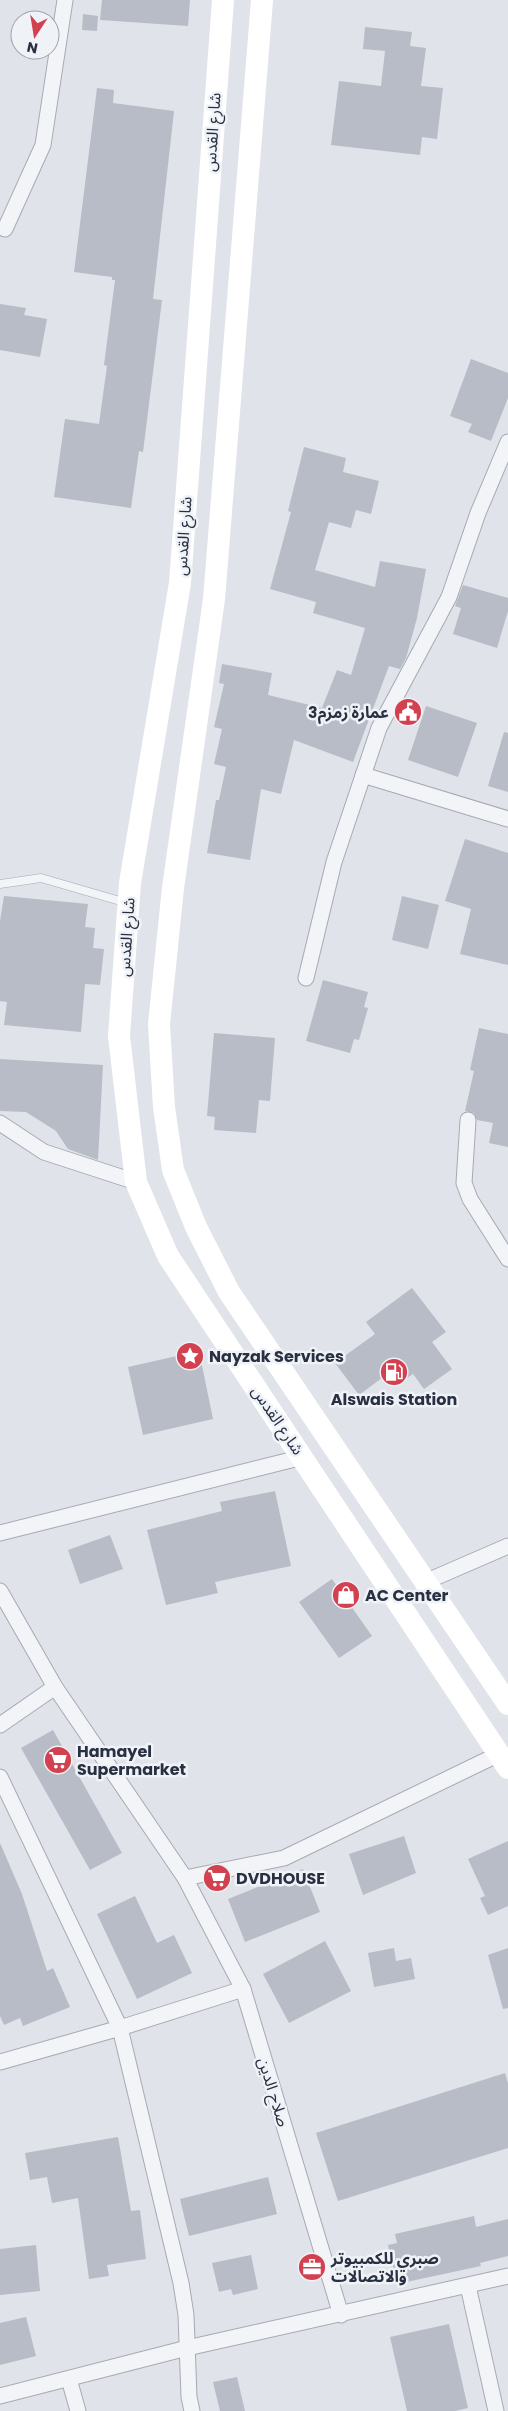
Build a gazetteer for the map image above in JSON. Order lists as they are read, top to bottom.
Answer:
{
  "streets": {
    "main road": ["شارع القدس"],
    "street": ["صلاح الدين"]
  },
  "places": {
    "public building": ["عمارة زمزم3"],
    "place": ["Nayzak Services"],
    "fuel station": ["Alswais Station"],
    "shop": ["AC Center"],
    "supermarket": ["Hamayel Supermarket", "DVDHOUSE"],
    "office": ["صبري للكمبيوتر والاتصالات"]
  },
  "north": "bottom"
}
